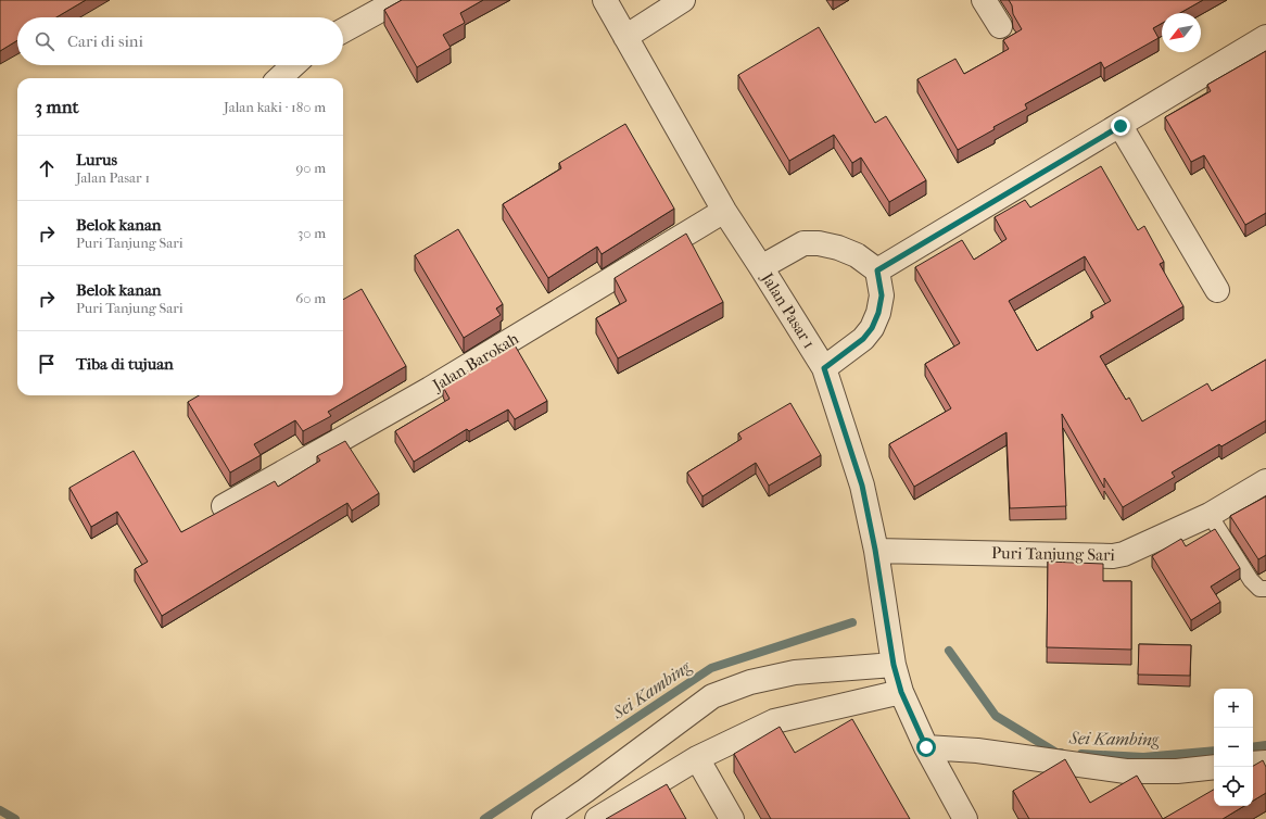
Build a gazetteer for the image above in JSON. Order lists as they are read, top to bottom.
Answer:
{
  "streets": {
    "street": ["Jalan Pasar 1", "Jalan Barokah", "Puri Tanjung Sari"]
  },
  "crossings": [
    ["Jalan Pasar 1", "Jalan Barokah"],
    ["Jalan Pasar 1", "Puri Tanjung Sari"]
  ],
  "water": ["Sei Kambing"],
  "north": "bottom left",
  "page": {
    "search": "Cari di sini",
    "heading": ["3 mnt", "Jalan kaki · 180 m"],
    "list": [
      ["Lurus", "Jalan Pasar 1", "90 m"],
      ["Belok kanan", "Puri Tanjung Sari", "30 m"],
      ["Belok kanan", "Puri Tanjung Sari", "60 m"],
      "Tiba di tujuan"
    ],
    "map_buttons": ["+", "−"]
  }
}
